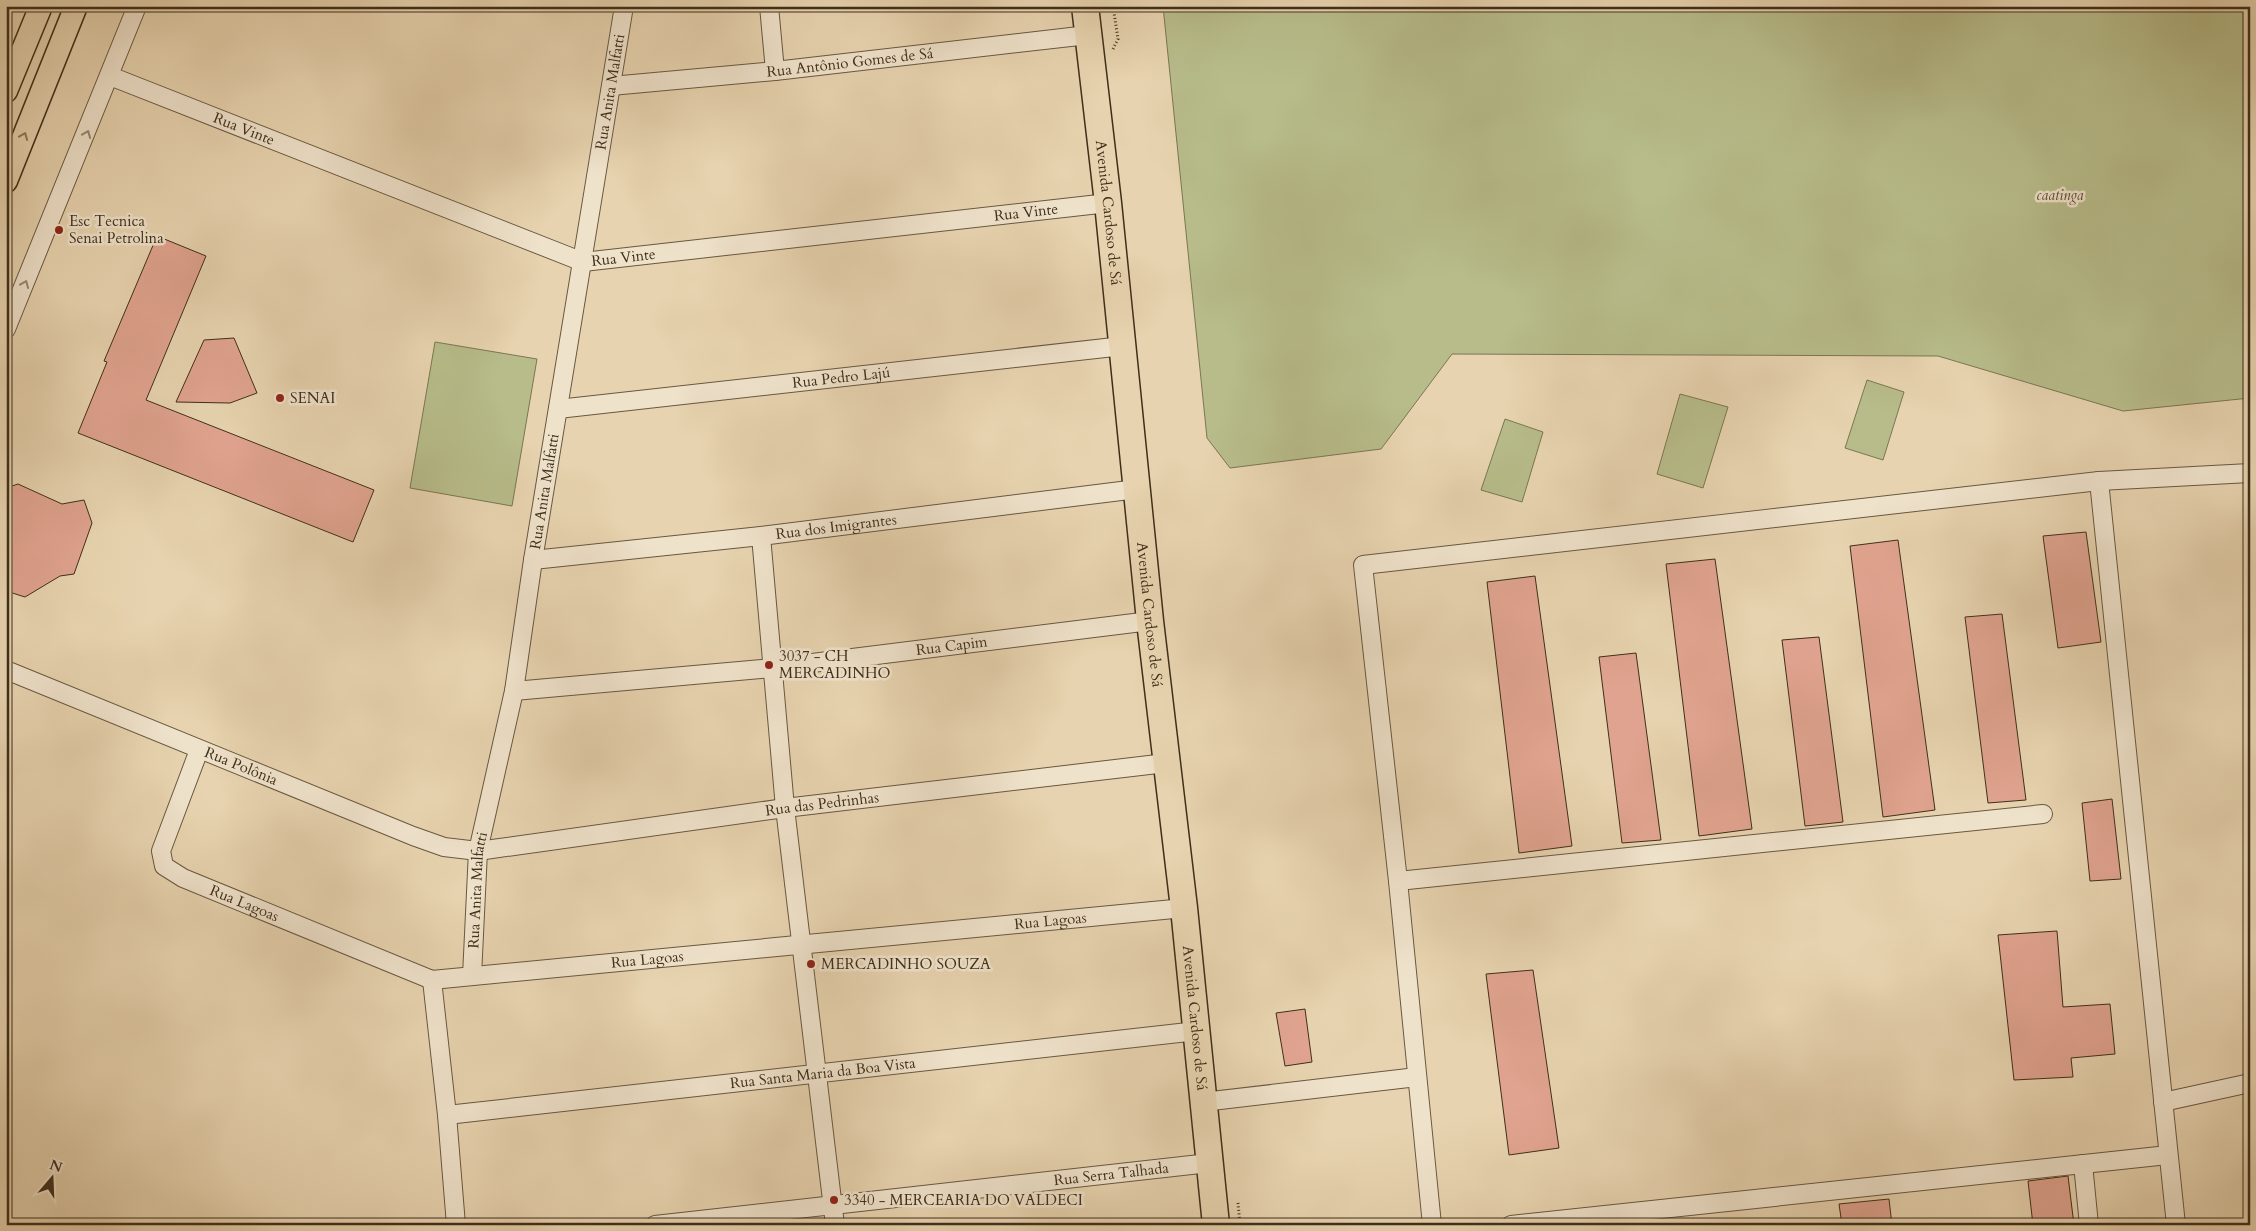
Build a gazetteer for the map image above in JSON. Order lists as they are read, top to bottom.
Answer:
{
  "streets": {
    "highway": ["Avenida Cardoso de Sá"],
    "street": [
      "Rua Antônio Gomes de Sá",
      "Rua Anita Malfatti",
      "Rua Vinte",
      "Rua Pedro Lajú",
      "Rua dos Imigrantes",
      "Rua Capim",
      "Rua Polônia",
      "Rua das Pedrinhas",
      "Rua Lagoas",
      "Rua Santa Maria da Boa Vista",
      "Rua Serra Talhada"
    ]
  },
  "crossings": [
    ["Rua Antônio Gomes de Sá", "Rua Anita Malfatti"],
    ["Rua Antônio Gomes de Sá", "Avenida Cardoso de Sá"],
    ["Rua Anita Malfatti", "Rua Vinte"],
    ["Rua Anita Malfatti", "Rua Pedro Lajú"],
    ["Rua Anita Malfatti", "Rua dos Imigrantes"],
    ["Rua Anita Malfatti", "Rua Capim"],
    ["Rua Anita Malfatti", "Rua Polônia"],
    ["Rua Anita Malfatti", "Rua das Pedrinhas"],
    ["Rua Anita Malfatti", "Rua Lagoas"],
    ["Rua Vinte", "Avenida Cardoso de Sá"],
    ["Avenida Cardoso de Sá", "Rua Pedro Lajú"],
    ["Avenida Cardoso de Sá", "Rua dos Imigrantes"],
    ["Avenida Cardoso de Sá", "Rua Capim"],
    ["Avenida Cardoso de Sá", "Rua das Pedrinhas"],
    ["Avenida Cardoso de Sá", "Rua Lagoas"],
    ["Avenida Cardoso de Sá", "Rua Santa Maria da Boa Vista"],
    ["Avenida Cardoso de Sá", "Rua Serra Talhada"],
    ["Rua Polônia", "Rua das Pedrinhas"],
    ["Rua Polônia", "Rua Lagoas"]
  ],
  "parks": ["caatinga"],
  "places": [
    "Esc Tecnica Senai Petrolina",
    "SENAI",
    "3037 - CH MERCADINHO",
    "MERCADINHO SOUZA",
    "3340 - MERCEARIA DO VALDECI"
  ],
  "north": "top"
}
